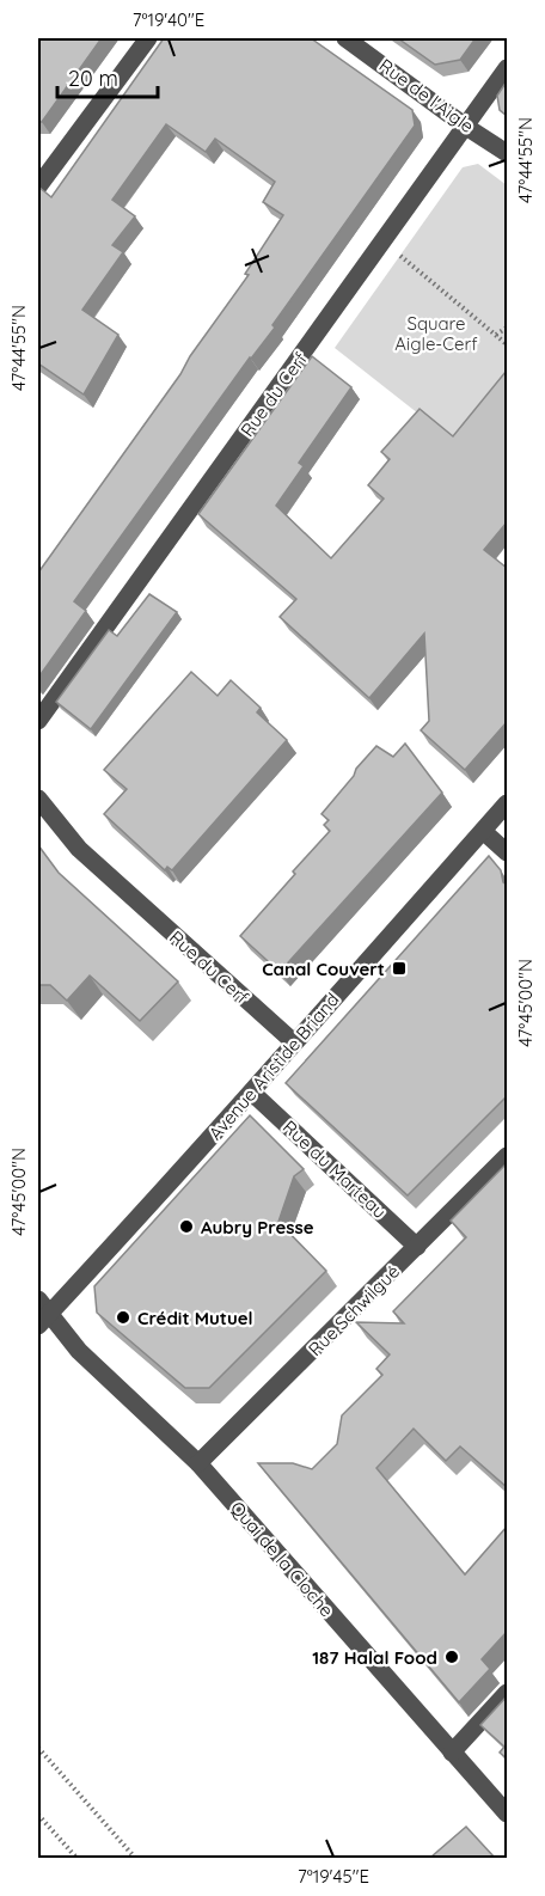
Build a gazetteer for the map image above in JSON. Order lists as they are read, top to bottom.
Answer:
{
  "streets": {
    "street": [
      "Rue de l'Aigle",
      "Rue du Cerf",
      "Avenue Aristide Briand",
      "Rue du Marteau",
      "Rue Schwilgué",
      "Quai de la Cloche"
    ]
  },
  "crossings": [
    ["Rue de l'Aigle", "Rue du Cerf"],
    ["Rue du Cerf", "Avenue Aristide Briand"],
    ["Avenue Aristide Briand", "Rue du Marteau"],
    ["Avenue Aristide Briand", "Quai de la Cloche"],
    ["Rue du Marteau", "Rue Schwilgué"],
    ["Rue Schwilgué", "Quai de la Cloche"]
  ],
  "parks": ["Square Aigle-Cerf"],
  "places": {
    "transit": ["Canal Couvert"],
    "other": ["Aubry Presse", "Crédit Mutuel", "187 Halal Food"]
  },
  "scale_bar": "20 m",
  "coordinates": [
    "7°19'40\"E",
    "47°44'55\"N",
    "47°45'00\"N",
    "7°19'45\"E"
  ]
}
